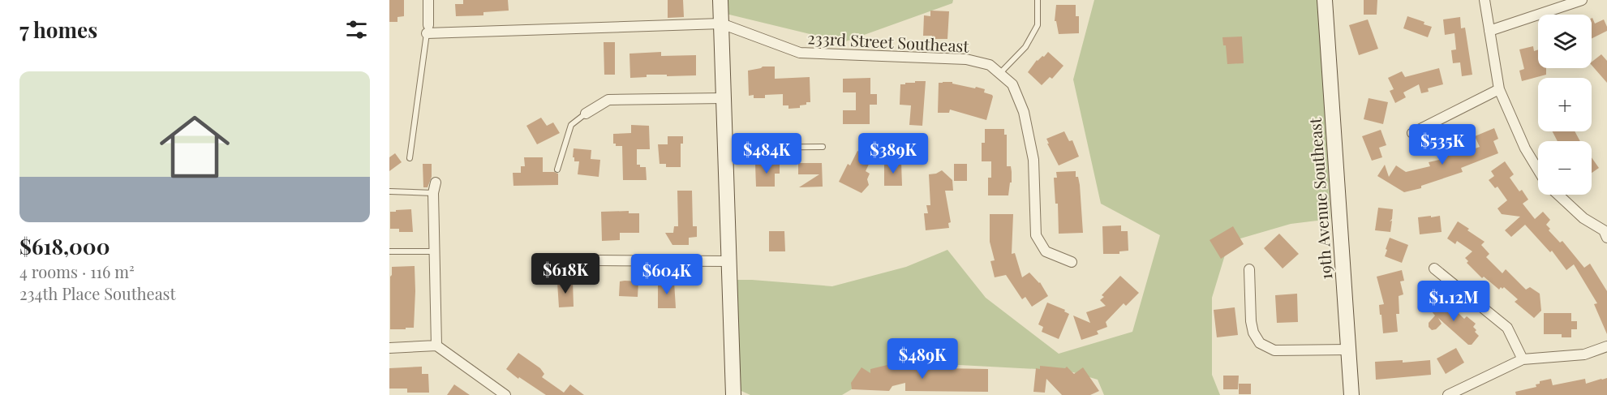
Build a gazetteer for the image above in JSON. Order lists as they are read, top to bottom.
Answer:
{
  "streets": {
    "street": ["233rd Street Southeast", "19th Avenue Southeast"]
  },
  "page": {
    "heading": "7 homes",
    "map_buttons": ["+", "−"],
    "list": [
      {
        "name": "$618,000",
        "note": "4 rooms · 116 m² · 234th Place Southeast"
      }
    ],
    "price": [
      "$535K",
      "$484K",
      "$389K",
      "$618K",
      "$604K",
      "$1.12M",
      "$489K"
    ]
  }
}
